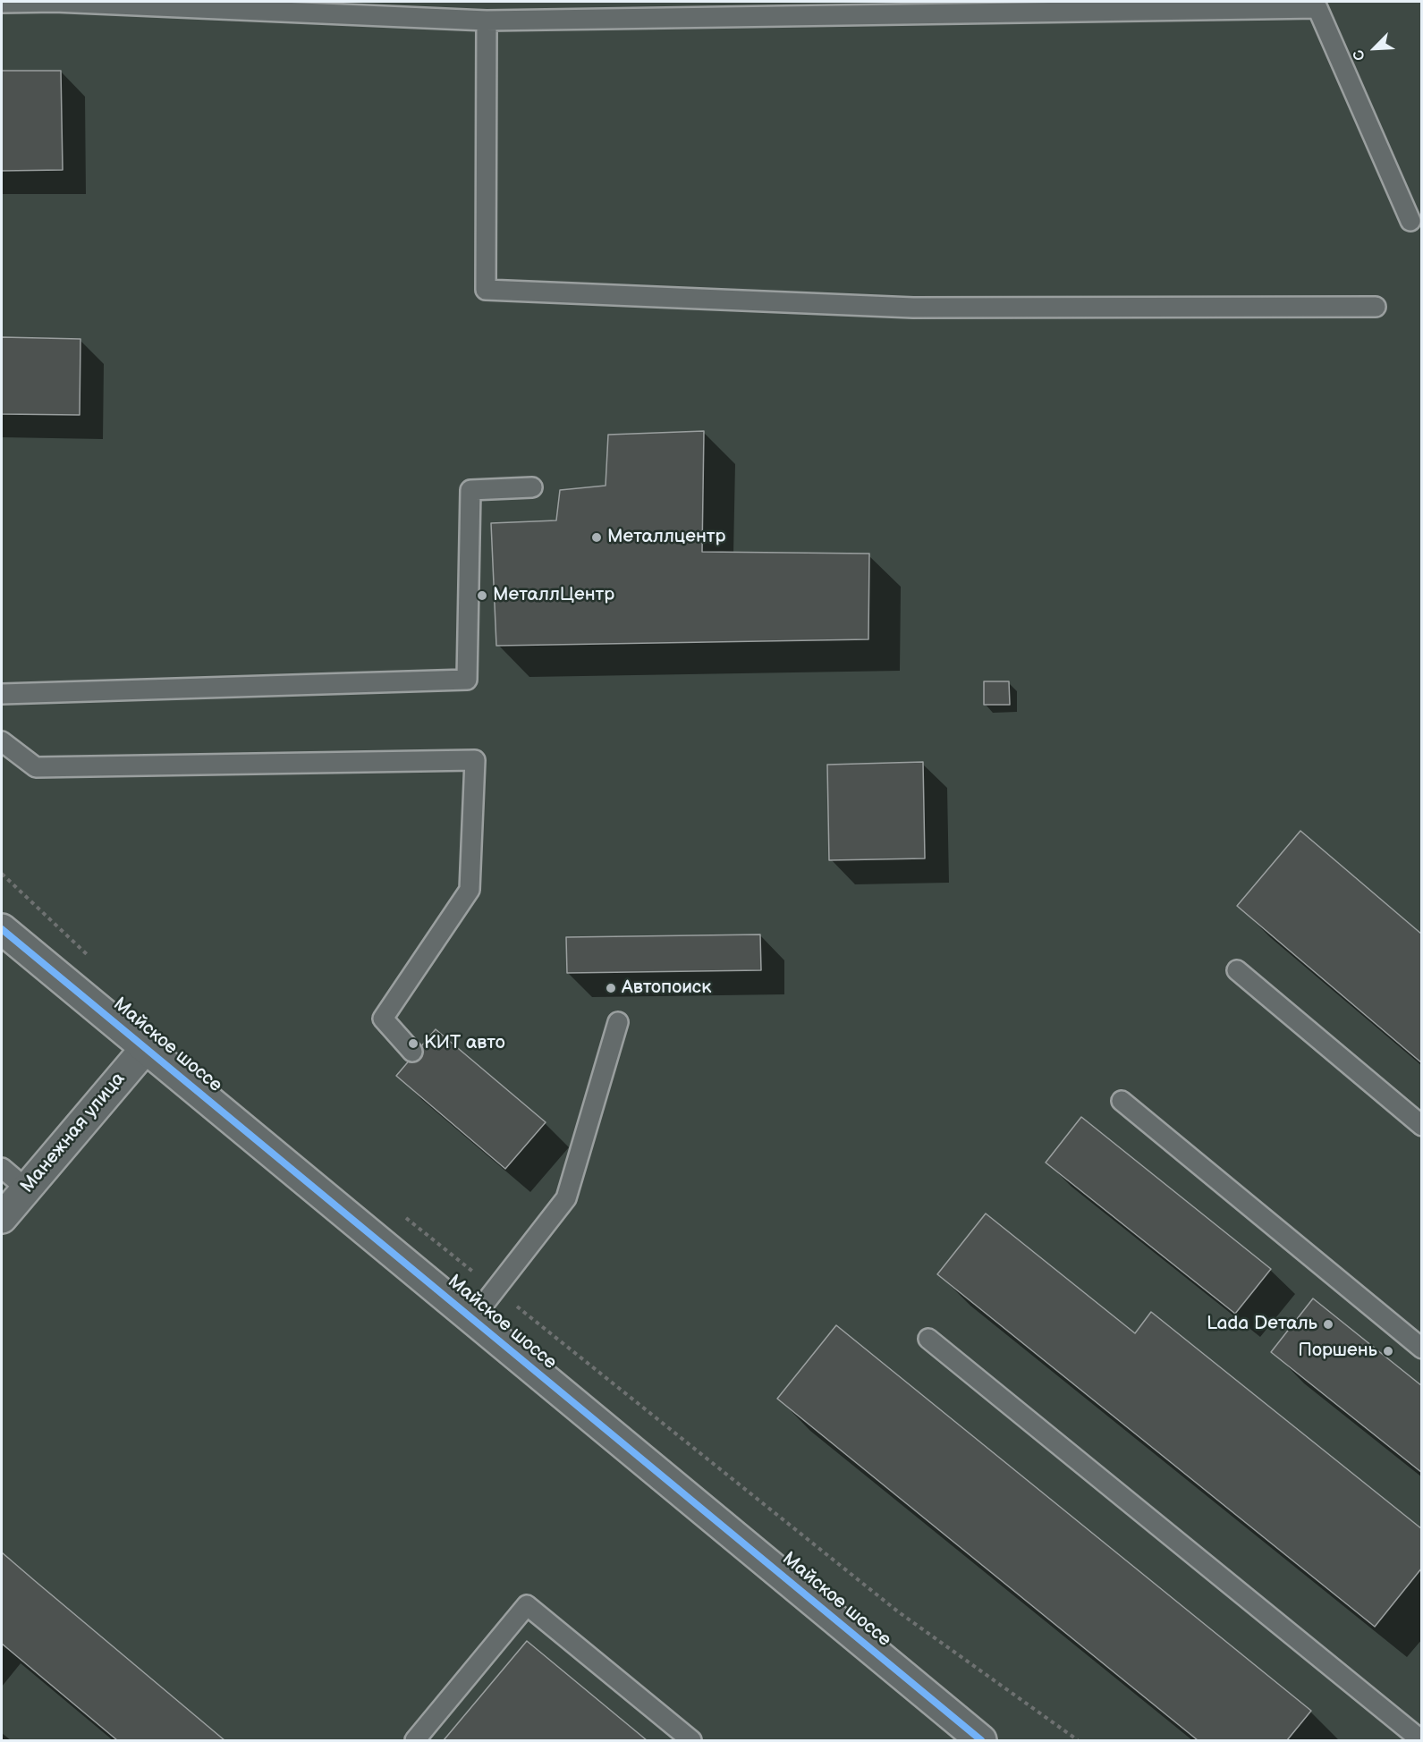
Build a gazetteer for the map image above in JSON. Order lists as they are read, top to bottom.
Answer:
{
  "streets": {
    "street": ["Майское шоссе", "Манежная улица"]
  },
  "crossings": [
    ["Майское шоссе", "Манежная улица"]
  ],
  "places": [
    "Металлцентр",
    "МеталлЦентр",
    "Автопоиск",
    "КИТ авто",
    "Lada Dеталь",
    "Поршень"
  ],
  "north": "bottom left"
}
